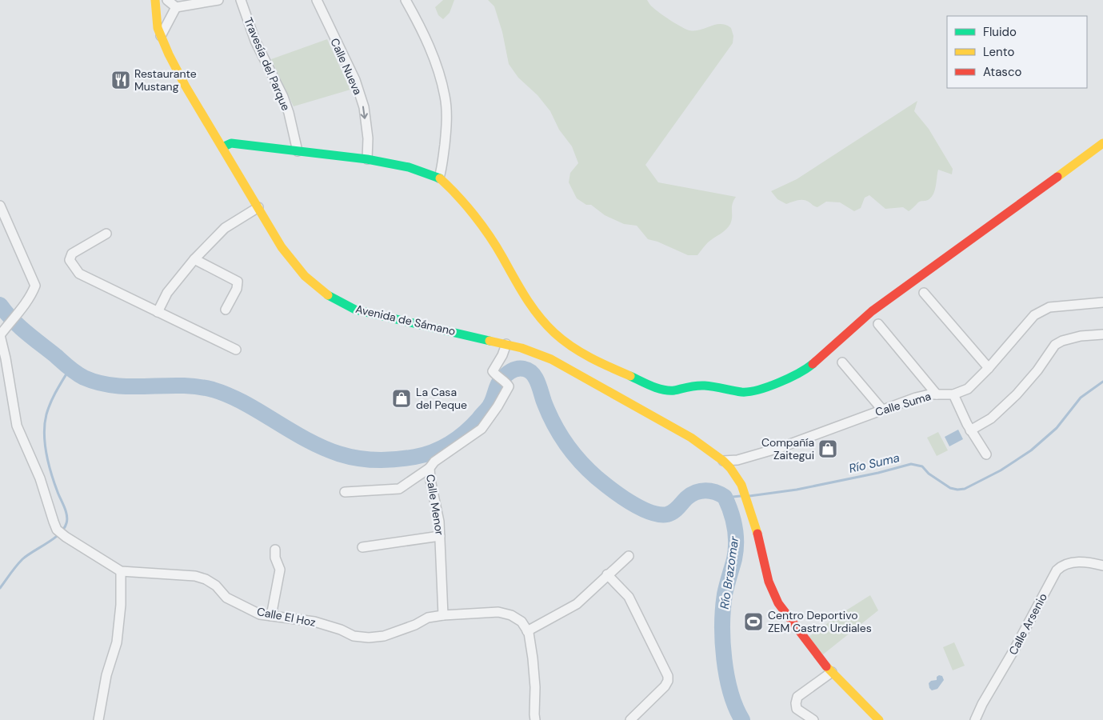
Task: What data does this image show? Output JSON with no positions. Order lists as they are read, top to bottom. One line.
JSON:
{"streets":{"street":["Travesía del Parque","Calle Nueva","Avenida de Sámano","Calle Suma","Calle Menor","Calle El Hoz","Calle Arsenio"]},"crossings":[["Avenida de Sámano","Calle Suma"],["Avenida de Sámano","Calle Menor"],["Calle Menor","Calle El Hoz"]],"water":["Río Suma","Río Brazomar"],"places":{"restaurant":["Restaurante Mustang"],"shop":["La Casa del Peque","Compañía Zaitegui"],"sports":["Centro Deportivo ZEM Castro Urdiales"]},"legend":["Fluido","Lento","Atasco"]}
